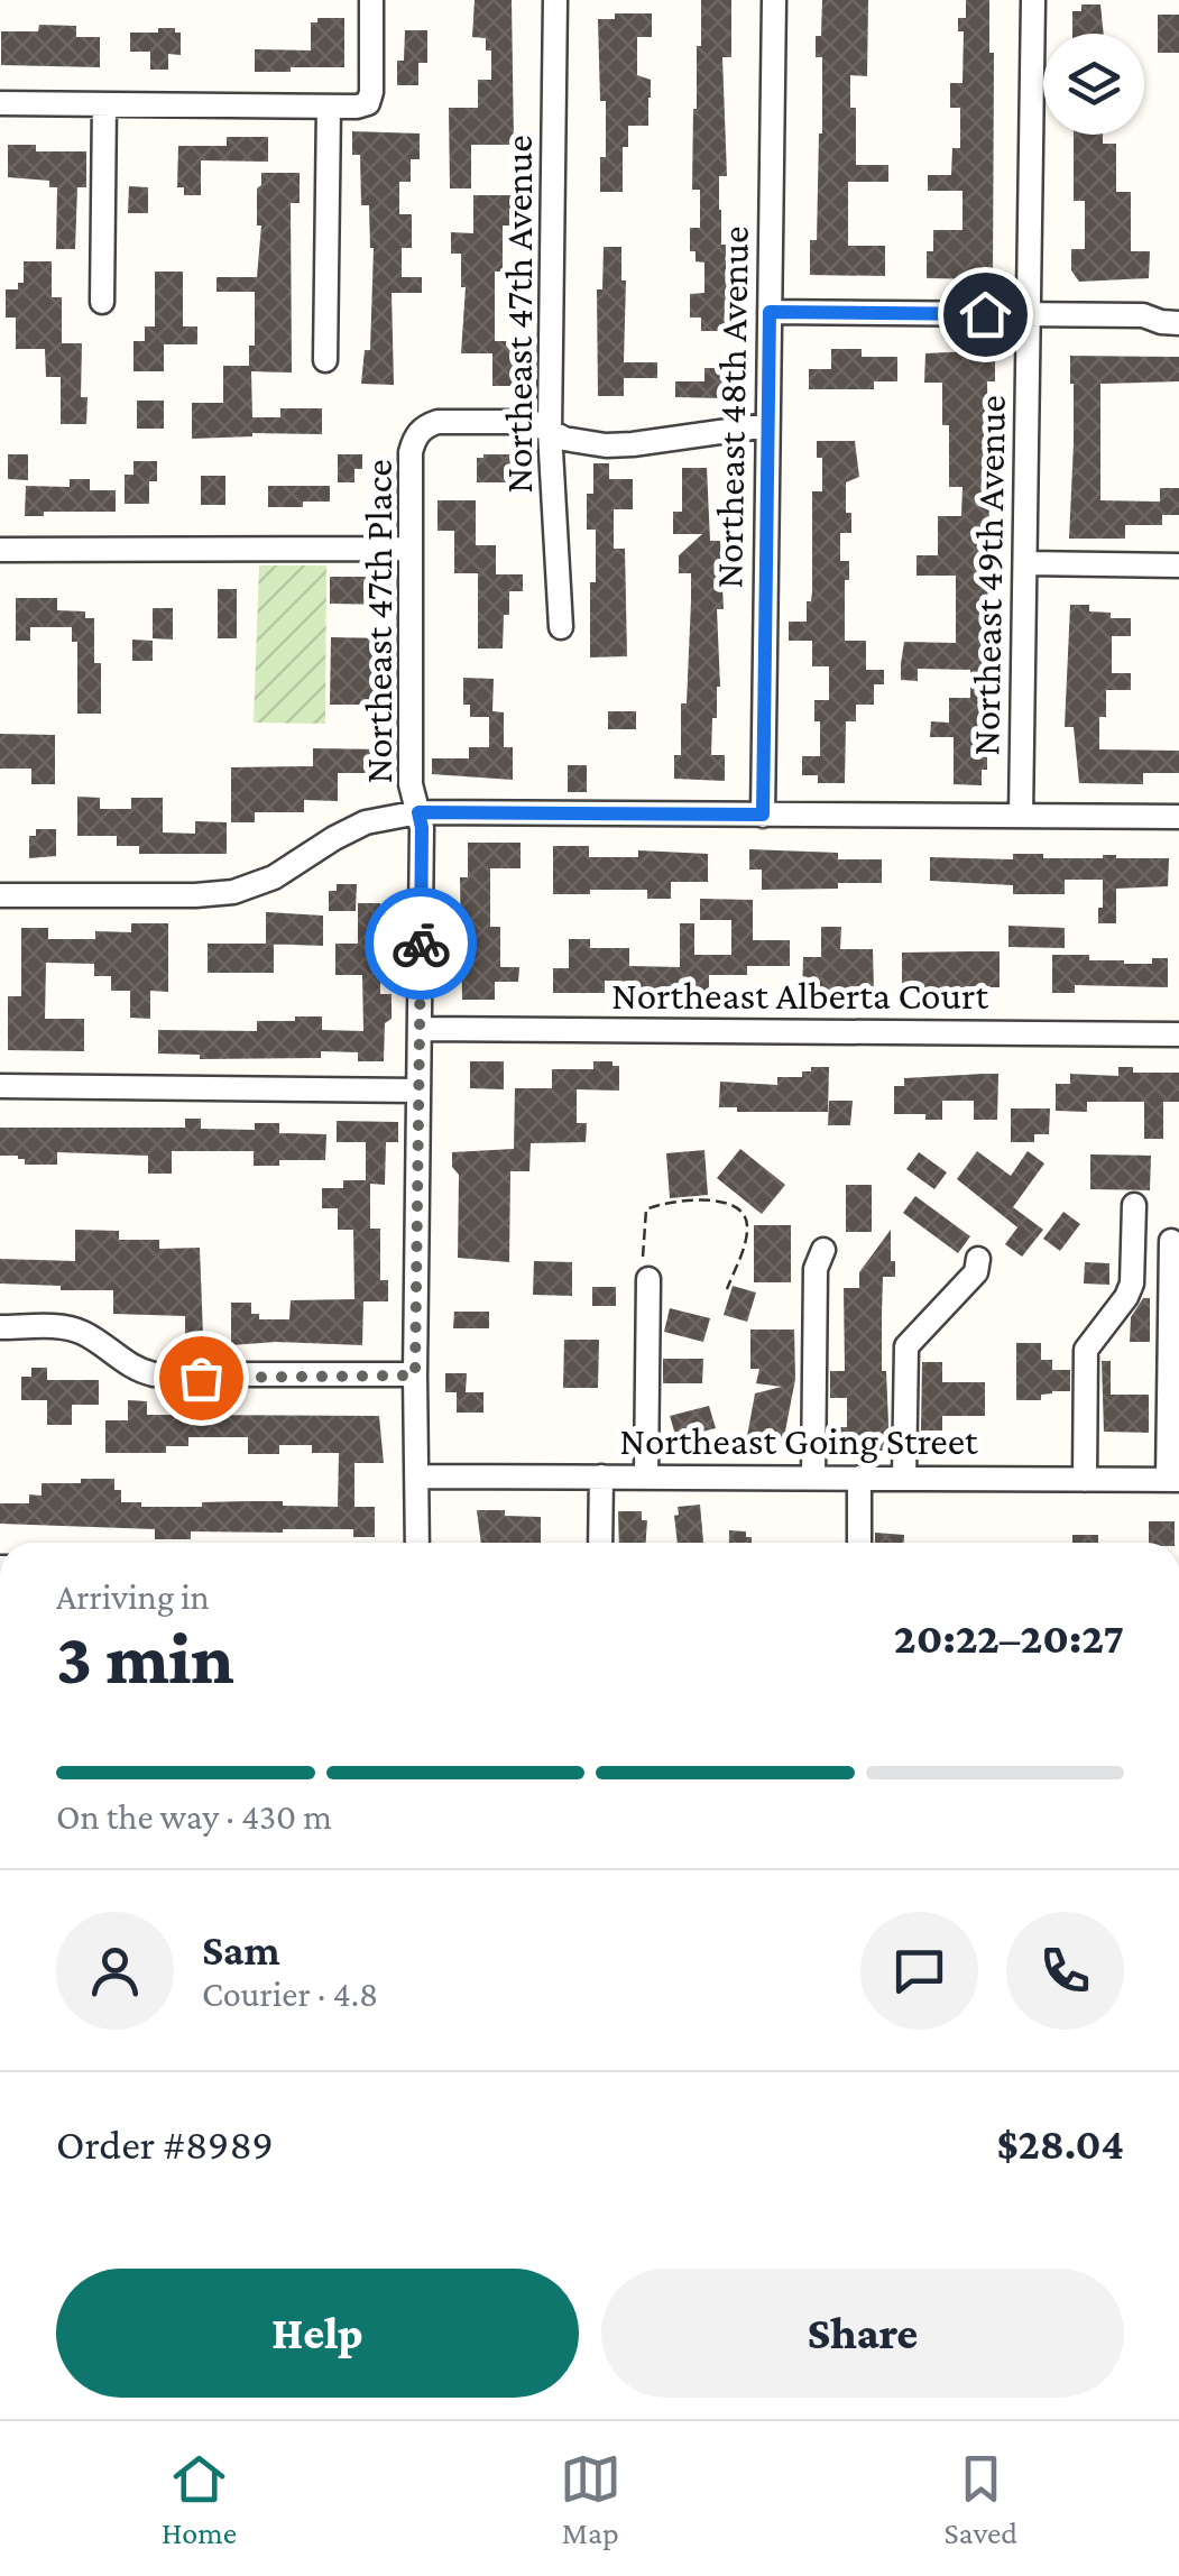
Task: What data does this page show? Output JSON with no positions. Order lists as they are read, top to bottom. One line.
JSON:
{"streets":{"street":["Northeast 47th Avenue","Northeast 48th Avenue","Northeast 49th Avenue","Northeast 47th Place","Northeast Alberta Court","Northeast Going Street"]},"crossings":[["Northeast 47th Avenue","Northeast 47th Place"]],"page":{"heading":["3 min","Arriving in","20:22–20:27"],"panel":["Sam","Courier · 4.8","Order #8989","$28.04"],"bar":"On the way · 430 m","buttons":["Help","Share"],"tabs":["Home","Map","Saved"]}}
